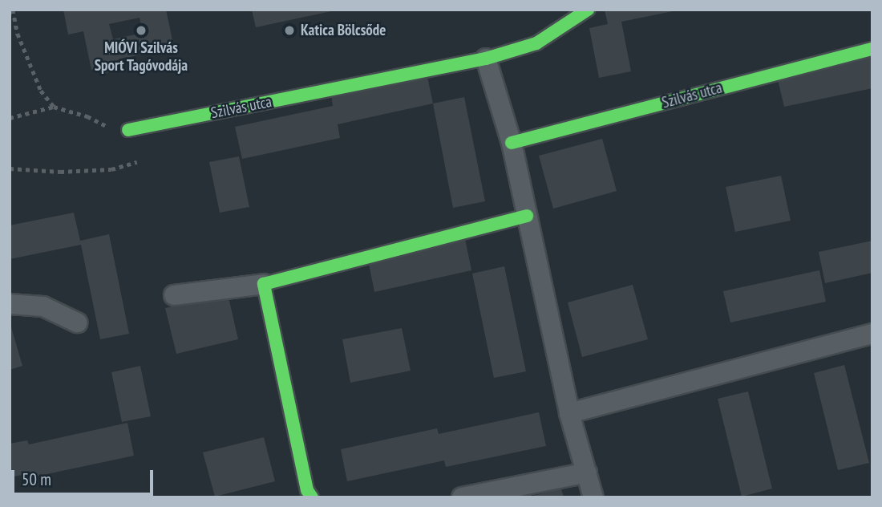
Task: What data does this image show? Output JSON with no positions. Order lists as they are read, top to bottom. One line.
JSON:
{"streets":{"street":["Szilvás utca"]},"places":["MIÓVI Szilvás Sport Tagóvodája","Katica Bölcsőde"],"scale_bar":"50 m"}
